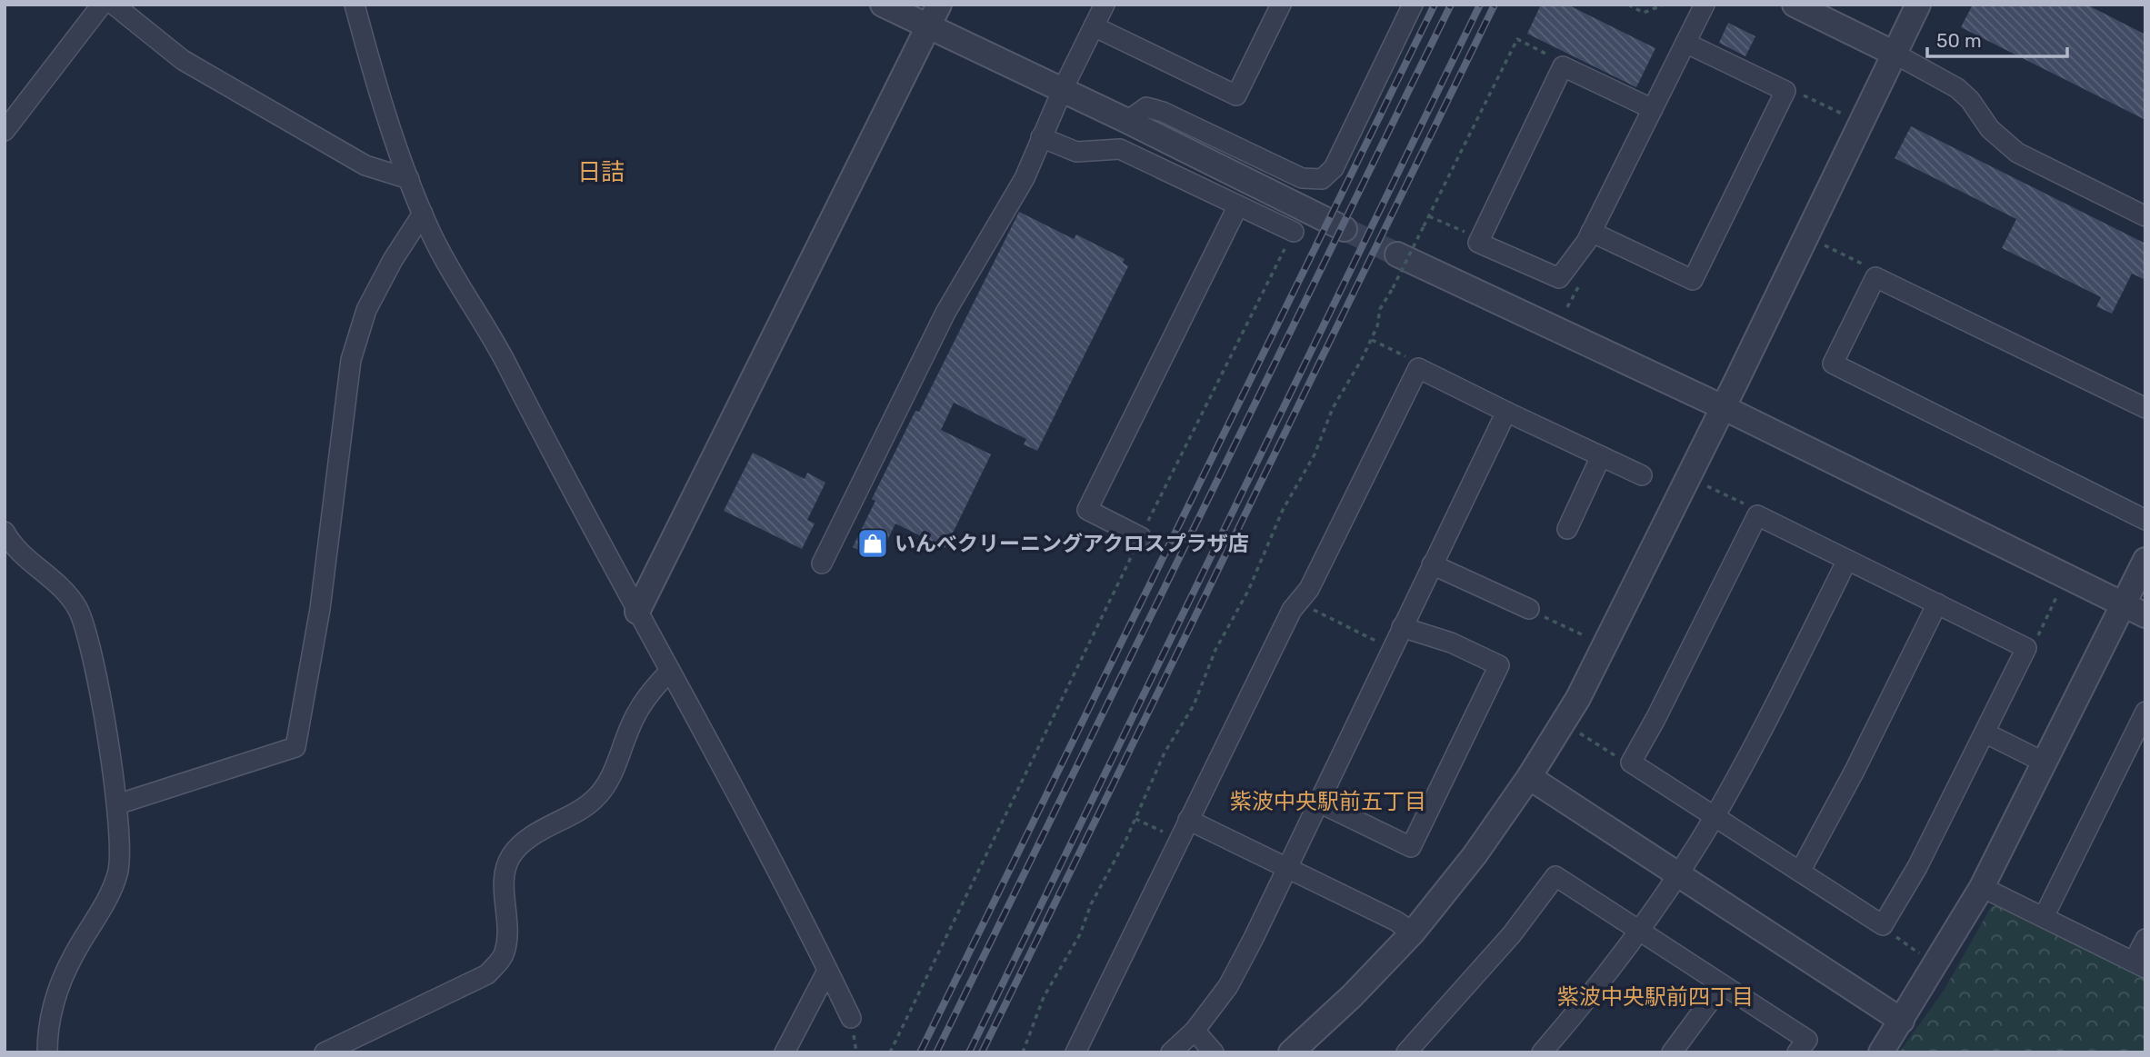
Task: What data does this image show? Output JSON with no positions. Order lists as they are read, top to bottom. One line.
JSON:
{"districts":["日詰","紫波中央駅前五丁目","紫波中央駅前四丁目"],"places":{"shop":["いんべクリーニングアクロスプラザ店"]},"scale_bar":"50 m"}
